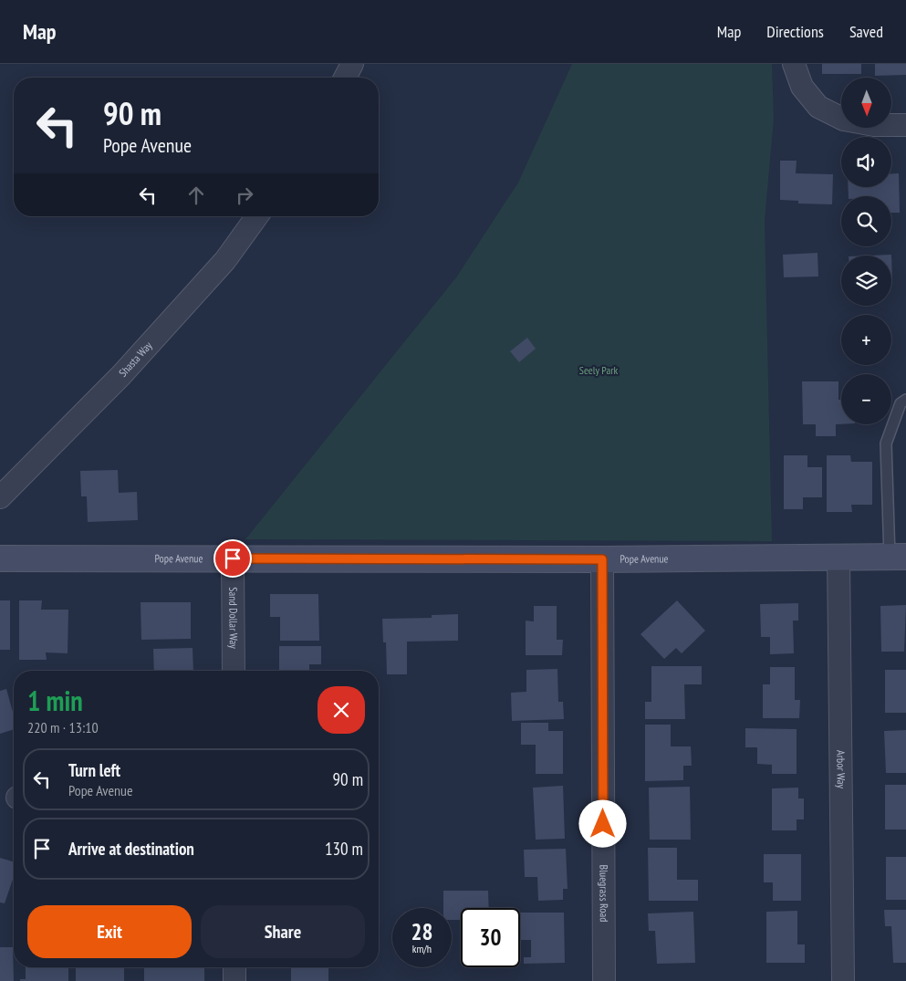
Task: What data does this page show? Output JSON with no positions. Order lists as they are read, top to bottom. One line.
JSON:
{"streets":{"street":["Shasta Way","Pope Avenue","Sand Dollar Way","Arbor Way","Bluegrass Road"]},"crossings":[["Pope Avenue","Sand Dollar Way"],["Pope Avenue","Arbor Way"],["Pope Avenue","Bluegrass Road"]],"parks":["Seely Park"],"north":"bottom","page":{"header":"Map","nav":["Map","Directions","Saved"],"map_buttons":["+","−"],"turn":["90 m","Pope Avenue"],"heading":["1 min","220 m · 13:10"],"list":[{"name":"Turn left","note":"Pope Avenue","value":"90 m"},{"name":"Arrive at destination","value":"130 m"}],"buttons":["Exit","Share"],"speed":"28 km/h","limit":"30"}}
